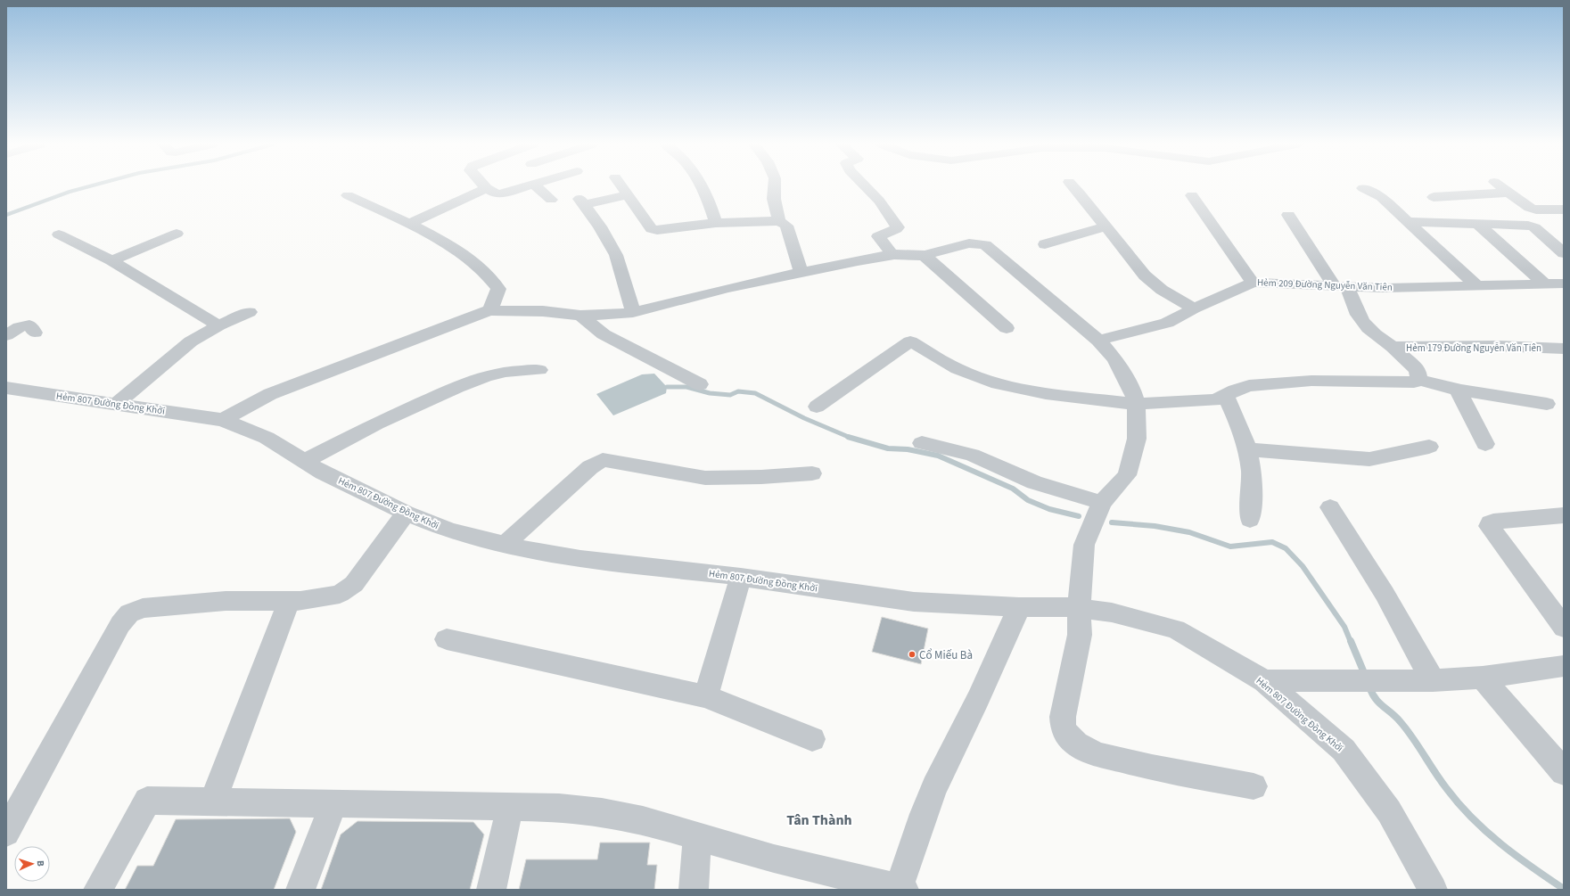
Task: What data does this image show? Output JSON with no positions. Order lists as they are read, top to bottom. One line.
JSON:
{"streets":{"street":["Hẻm 209 Đường Nguyễn Văn Tiên","Hẻm 179 Đường Nguyễn Văn Tiên","Hẻm 807 Đường Đồng Khởi"]},"districts":["Tân Thành"],"places":["Cổ Miếu Bà"],"north":"right"}
